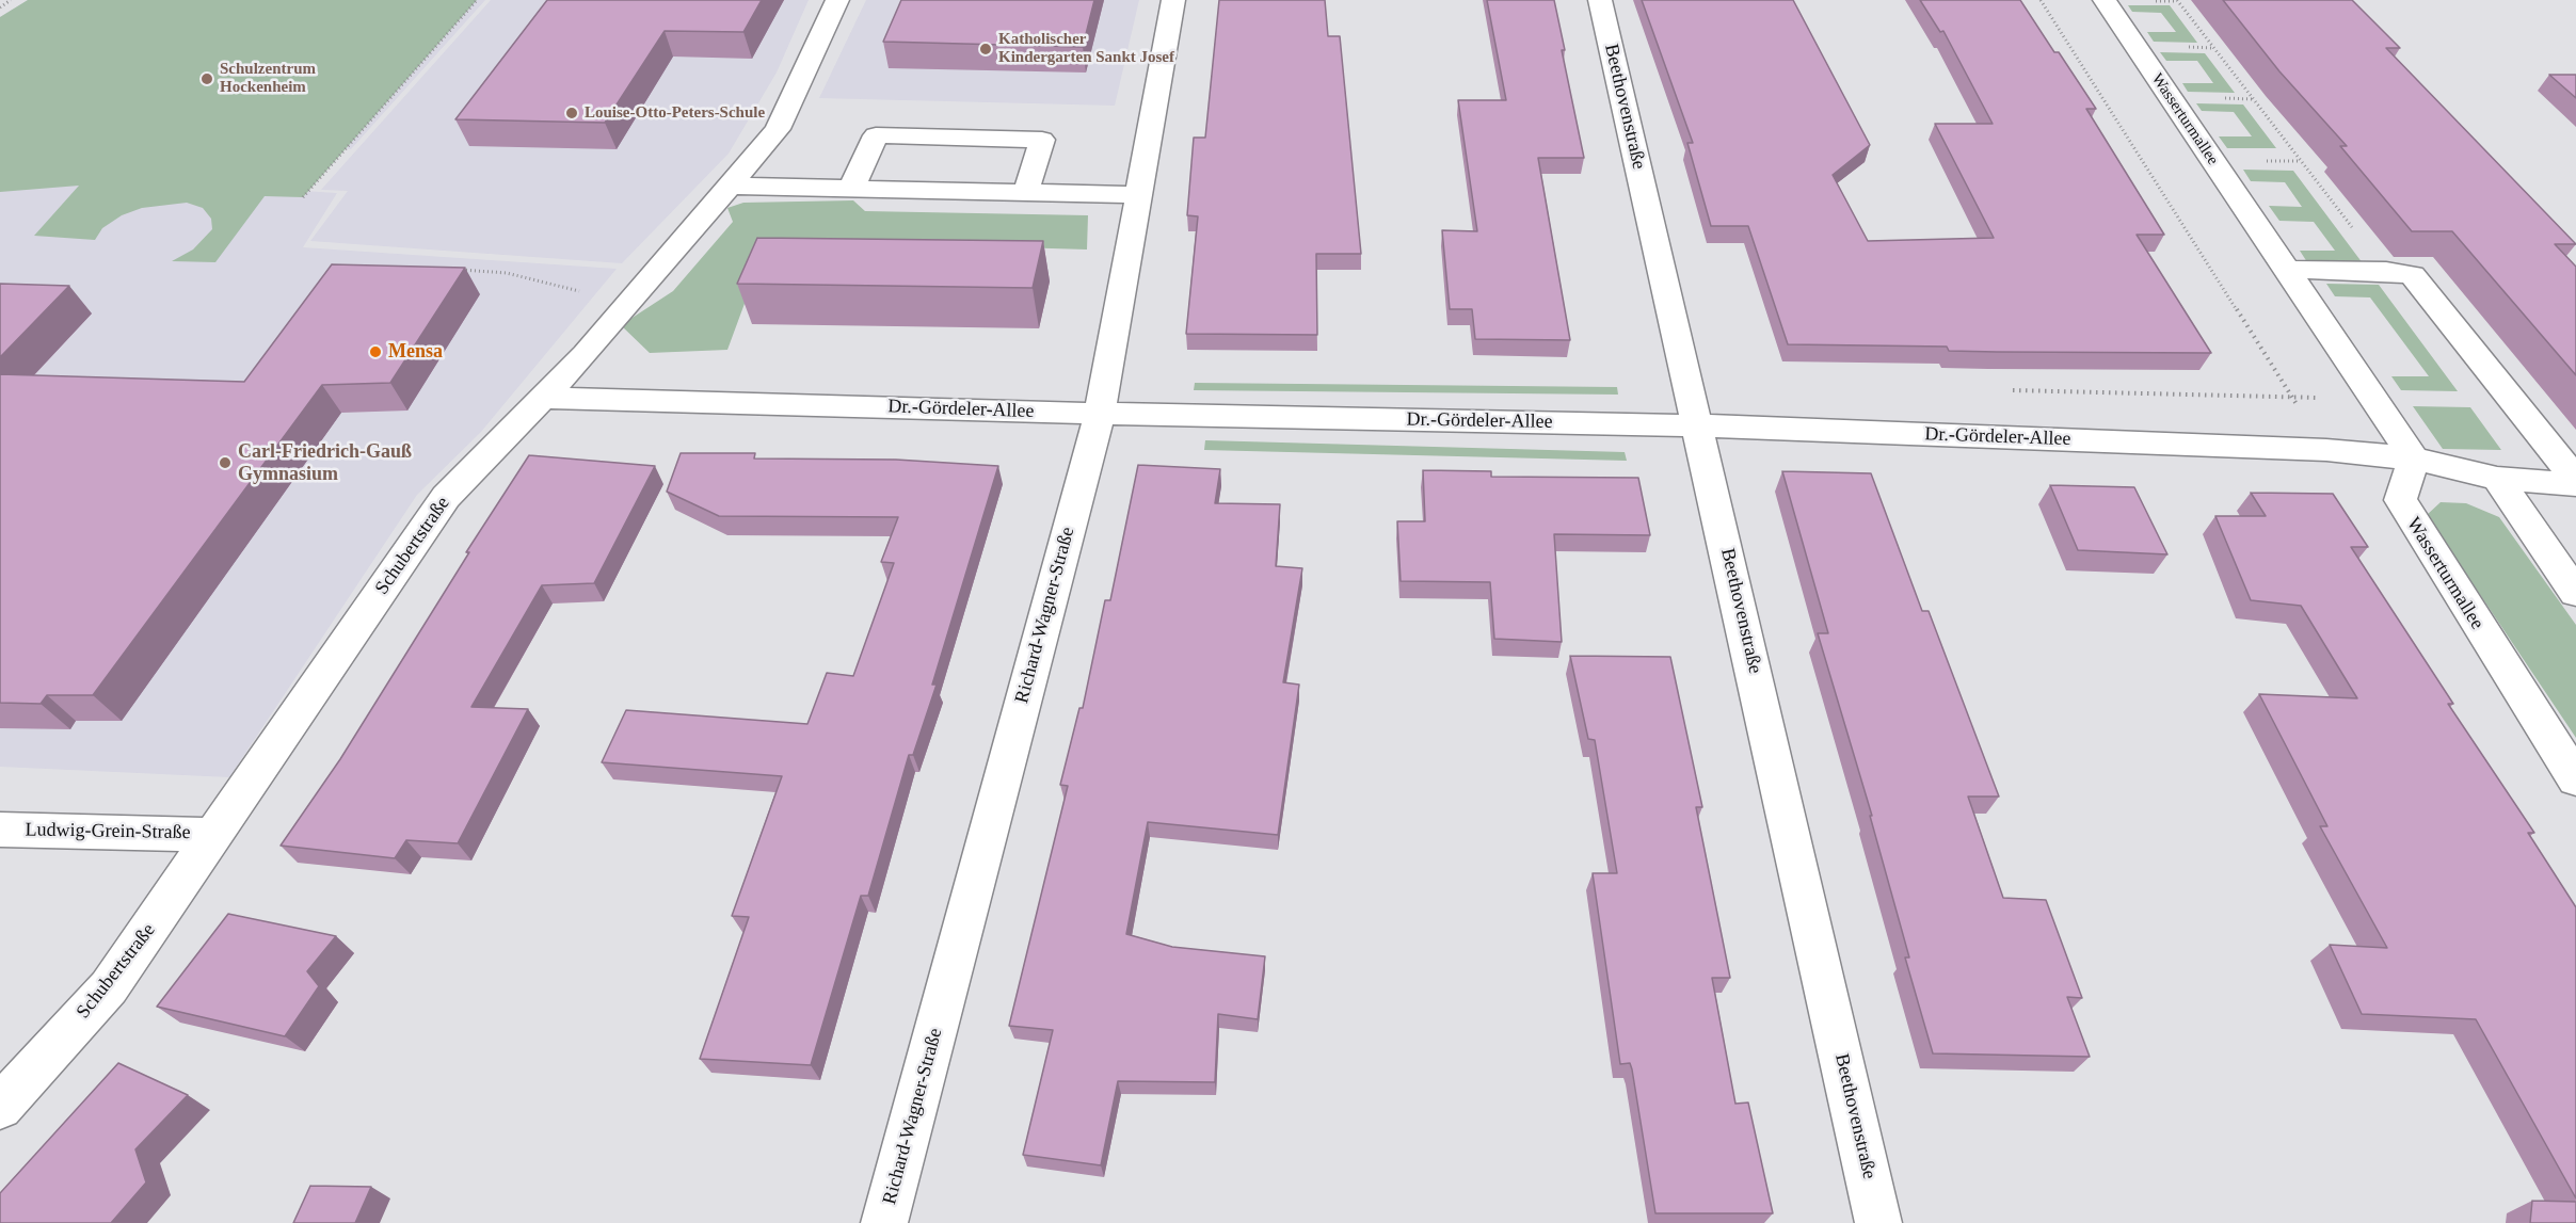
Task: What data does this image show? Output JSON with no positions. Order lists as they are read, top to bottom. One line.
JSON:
{"streets":{"street":["Beethovenstraße","Wasserturmallee","Dr.-Gördeler-Allee","Schubertstraße","Richard-Wagner-Straße","Ludwig-Grein-Straße"]},"crossings":[["Beethovenstraße","Dr.-Gördeler-Allee"],["Wasserturmallee","Dr.-Gördeler-Allee"],["Dr.-Gördeler-Allee","Schubertstraße"],["Dr.-Gördeler-Allee","Richard-Wagner-Straße"],["Schubertstraße","Ludwig-Grein-Straße"]],"places":["Katholischer Kindergarten Sankt Josef","Schulzentrum Hockenheim","Louise-Otto-Peters-Schule","Mensa","Carl-Friedrich-Gauß Gymnasium"]}
